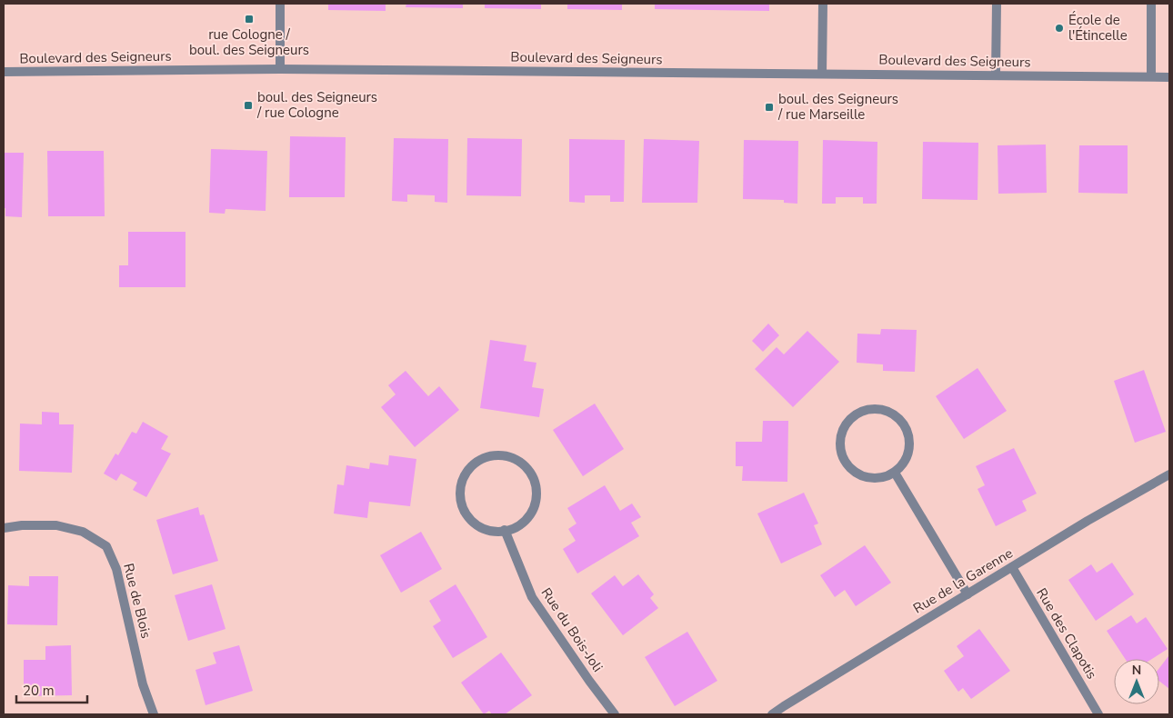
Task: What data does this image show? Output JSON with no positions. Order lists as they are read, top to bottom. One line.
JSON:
{"streets":{"street":["Boulevard des Seigneurs","Rue de la Garenne","Rue de Blois","Rue du Bois-Joli","Rue des Clapotis"]},"crossings":[["Rue de la Garenne","Rue des Clapotis"]],"places":{"transit":["rue Cologne / boul. des Seigneurs","boul. des Seigneurs / rue Cologne","boul. des Seigneurs / rue Marseille"],"other":["École de l'Étincelle"]},"scale_bar":"20 m","north":"top"}
